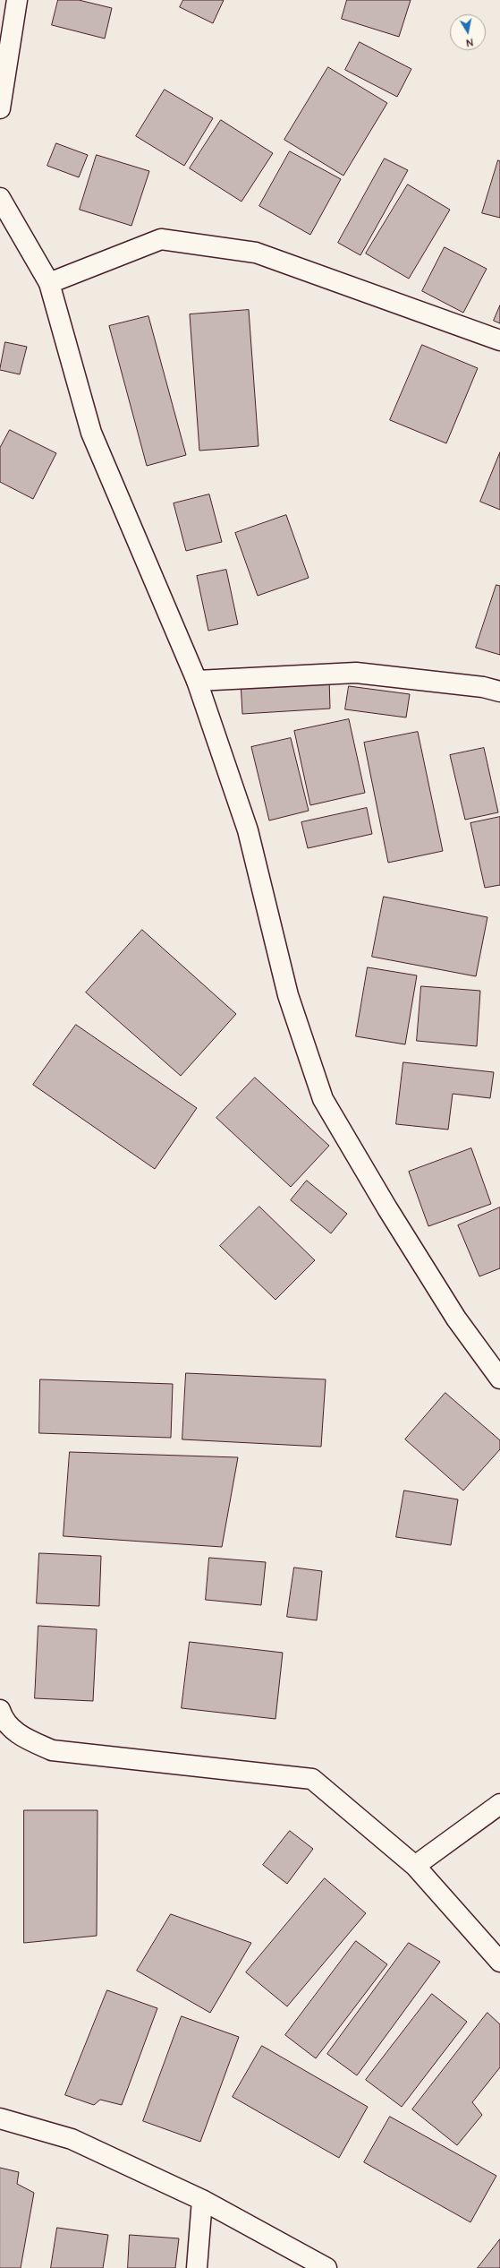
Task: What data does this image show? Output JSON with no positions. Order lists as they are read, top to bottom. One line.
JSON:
{"north":"bottom"}
